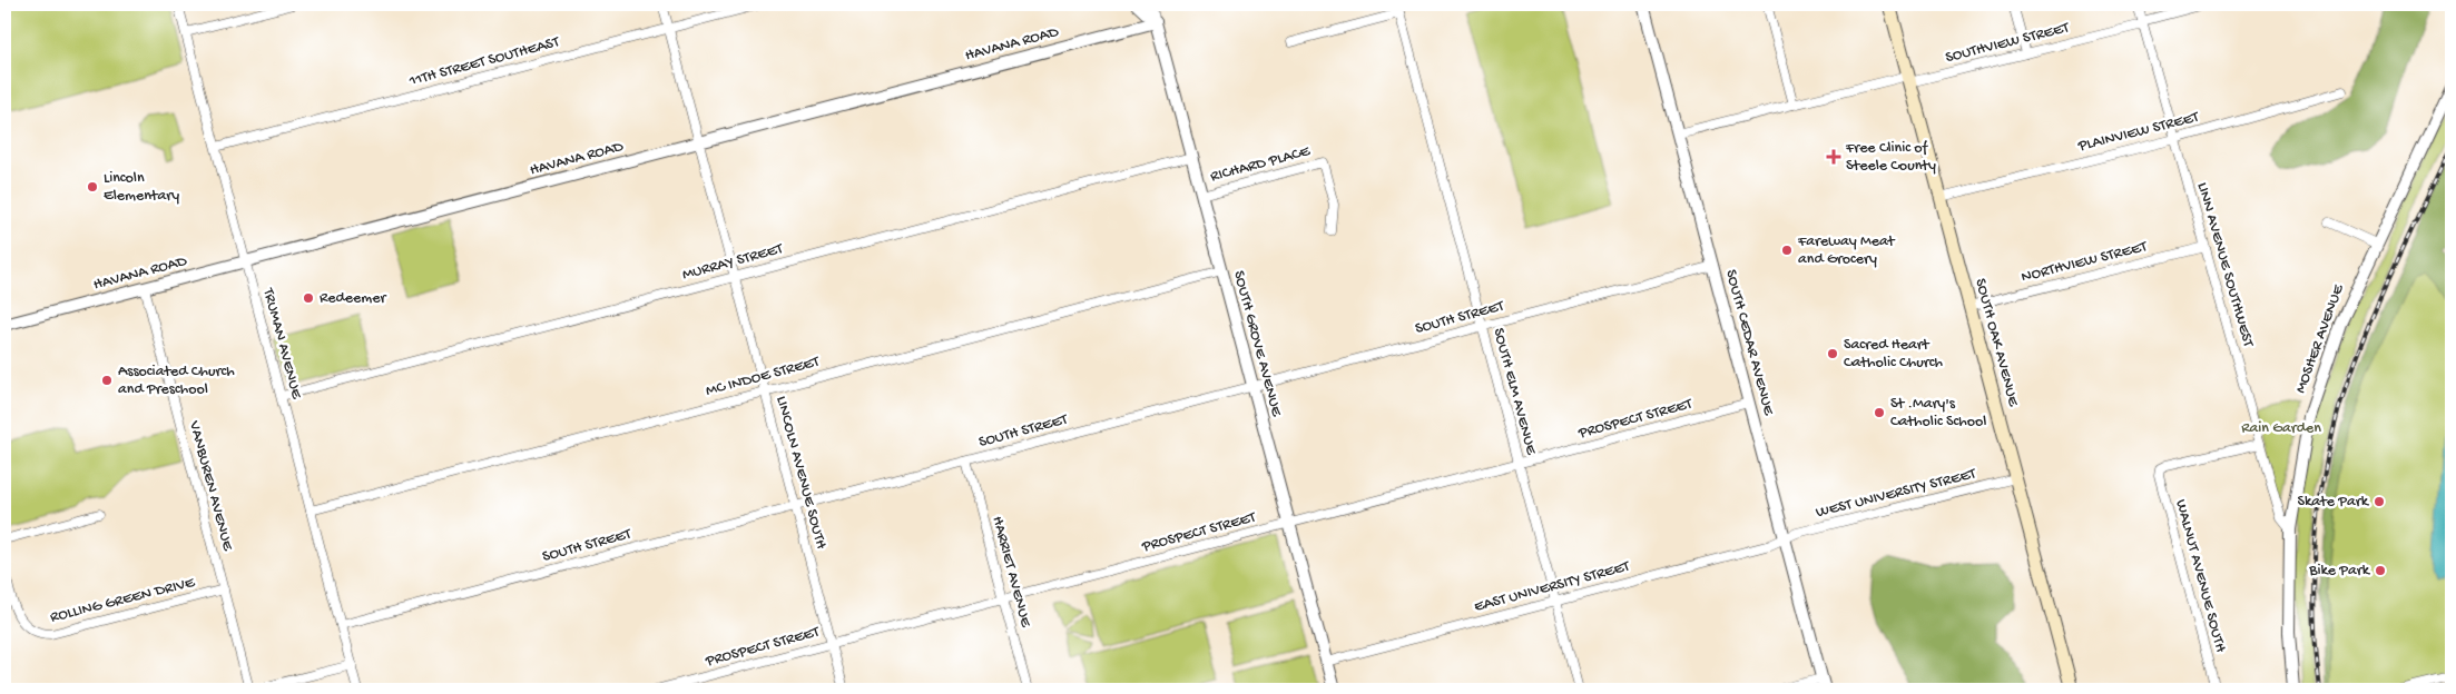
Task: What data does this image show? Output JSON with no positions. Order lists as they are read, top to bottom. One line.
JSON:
{"streets":{"main road":["SOUTH OAK AVENUE"],"street":["SOUTHVIEW STREET","HAVANA ROAD","11TH STREET SOUTHEAST","PLAINVIEW STREET","RICHARD PLACE","MURRAY STREET","NORTHVIEW STREET","LINN AVENUE SOUTHWEST","SOUTH STREET","MOSHER AVENUE","SOUTH CEDAR AVENUE","TRUMAN AVENUE","SOUTH GROVE AVENUE","MC INDOE STREET","SOUTH ELM AVENUE","PROSPECT STREET","LINCOLN AVENUE SOUTH","VANBUREN AVENUE","WEST UNIVERSITY STREET","HARRIET AVENUE","WALNUT AVENUE SOUTH","EAST UNIVERSITY STREET","ROLLING GREEN DRIVE"]},"crossings":[["SOUTHVIEW STREET","LINN AVENUE SOUTHWEST"],["SOUTHVIEW STREET","SOUTH CEDAR AVENUE"],["SOUTHVIEW STREET","SOUTH OAK AVENUE"],["HAVANA ROAD","TRUMAN AVENUE"],["HAVANA ROAD","SOUTH GROVE AVENUE"],["HAVANA ROAD","LINCOLN AVENUE SOUTH"],["HAVANA ROAD","VANBUREN AVENUE"],["11TH STREET SOUTHEAST","TRUMAN AVENUE"],["11TH STREET SOUTHEAST","LINCOLN AVENUE SOUTH"],["PLAINVIEW STREET","LINN AVENUE SOUTHWEST"],["PLAINVIEW STREET","SOUTH OAK AVENUE"],["RICHARD PLACE","SOUTH GROVE AVENUE"],["MURRAY STREET","TRUMAN AVENUE"],["MURRAY STREET","SOUTH GROVE AVENUE"],["MURRAY STREET","LINCOLN AVENUE SOUTH"],["NORTHVIEW STREET","LINN AVENUE SOUTHWEST"],["NORTHVIEW STREET","SOUTH OAK AVENUE"],["LINN AVENUE SOUTHWEST","MOSHER AVENUE"],["LINN AVENUE SOUTHWEST","WALNUT AVENUE SOUTH"],["SOUTH STREET","SOUTH CEDAR AVENUE"],["SOUTH STREET","TRUMAN AVENUE"],["SOUTH STREET","SOUTH GROVE AVENUE"],["SOUTH STREET","SOUTH ELM AVENUE"],["SOUTH STREET","LINCOLN AVENUE SOUTH"],["SOUTH STREET","HARRIET AVENUE"],["SOUTH CEDAR AVENUE","PROSPECT STREET"],["SOUTH CEDAR AVENUE","WEST UNIVERSITY STREET"],["SOUTH CEDAR AVENUE","EAST UNIVERSITY STREET"],["SOUTH OAK AVENUE","WEST UNIVERSITY STREET"],["TRUMAN AVENUE","MC INDOE STREET"],["SOUTH GROVE AVENUE","MC INDOE STREET"],["SOUTH GROVE AVENUE","PROSPECT STREET"],["SOUTH GROVE AVENUE","EAST UNIVERSITY STREET"],["MC INDOE STREET","LINCOLN AVENUE SOUTH"],["SOUTH ELM AVENUE","PROSPECT STREET"],["SOUTH ELM AVENUE","EAST UNIVERSITY STREET"],["PROSPECT STREET","LINCOLN AVENUE SOUTH"],["PROSPECT STREET","HARRIET AVENUE"],["VANBUREN AVENUE","ROLLING GREEN DRIVE"],["WEST UNIVERSITY STREET","EAST UNIVERSITY STREET"]],"parks":["Rain Garden"],"places":{"health":["Free Clinic of Steele County"],"other":["Lincoln Elementary","Fareway Meat and Grocery","Redeemer","Sacred Heart Catholic Church","Associated Church and Preschool","St .Mary's Catholic School","Skate Park","Bike Park"]}}
